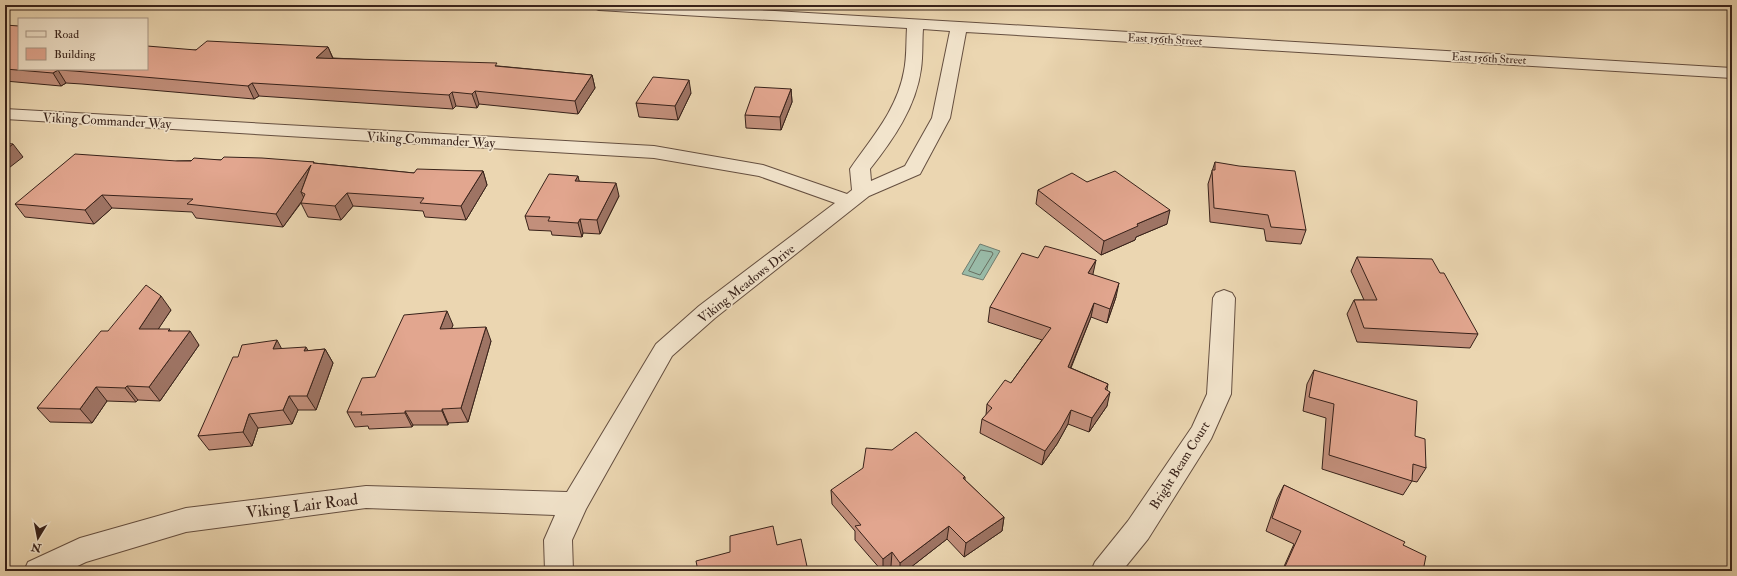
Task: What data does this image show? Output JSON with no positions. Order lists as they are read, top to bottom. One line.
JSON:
{"streets":{"street":["East 156th Street","Viking Commander Way","Viking Meadows Drive","Bright Beam Court","Viking Lair Road"]},"crossings":[["East 156th Street","Viking Meadows Drive"],["Viking Commander Way","Viking Meadows Drive"],["Viking Meadows Drive","Viking Lair Road"]],"legend":["Road","Building"],"north":"bottom"}
